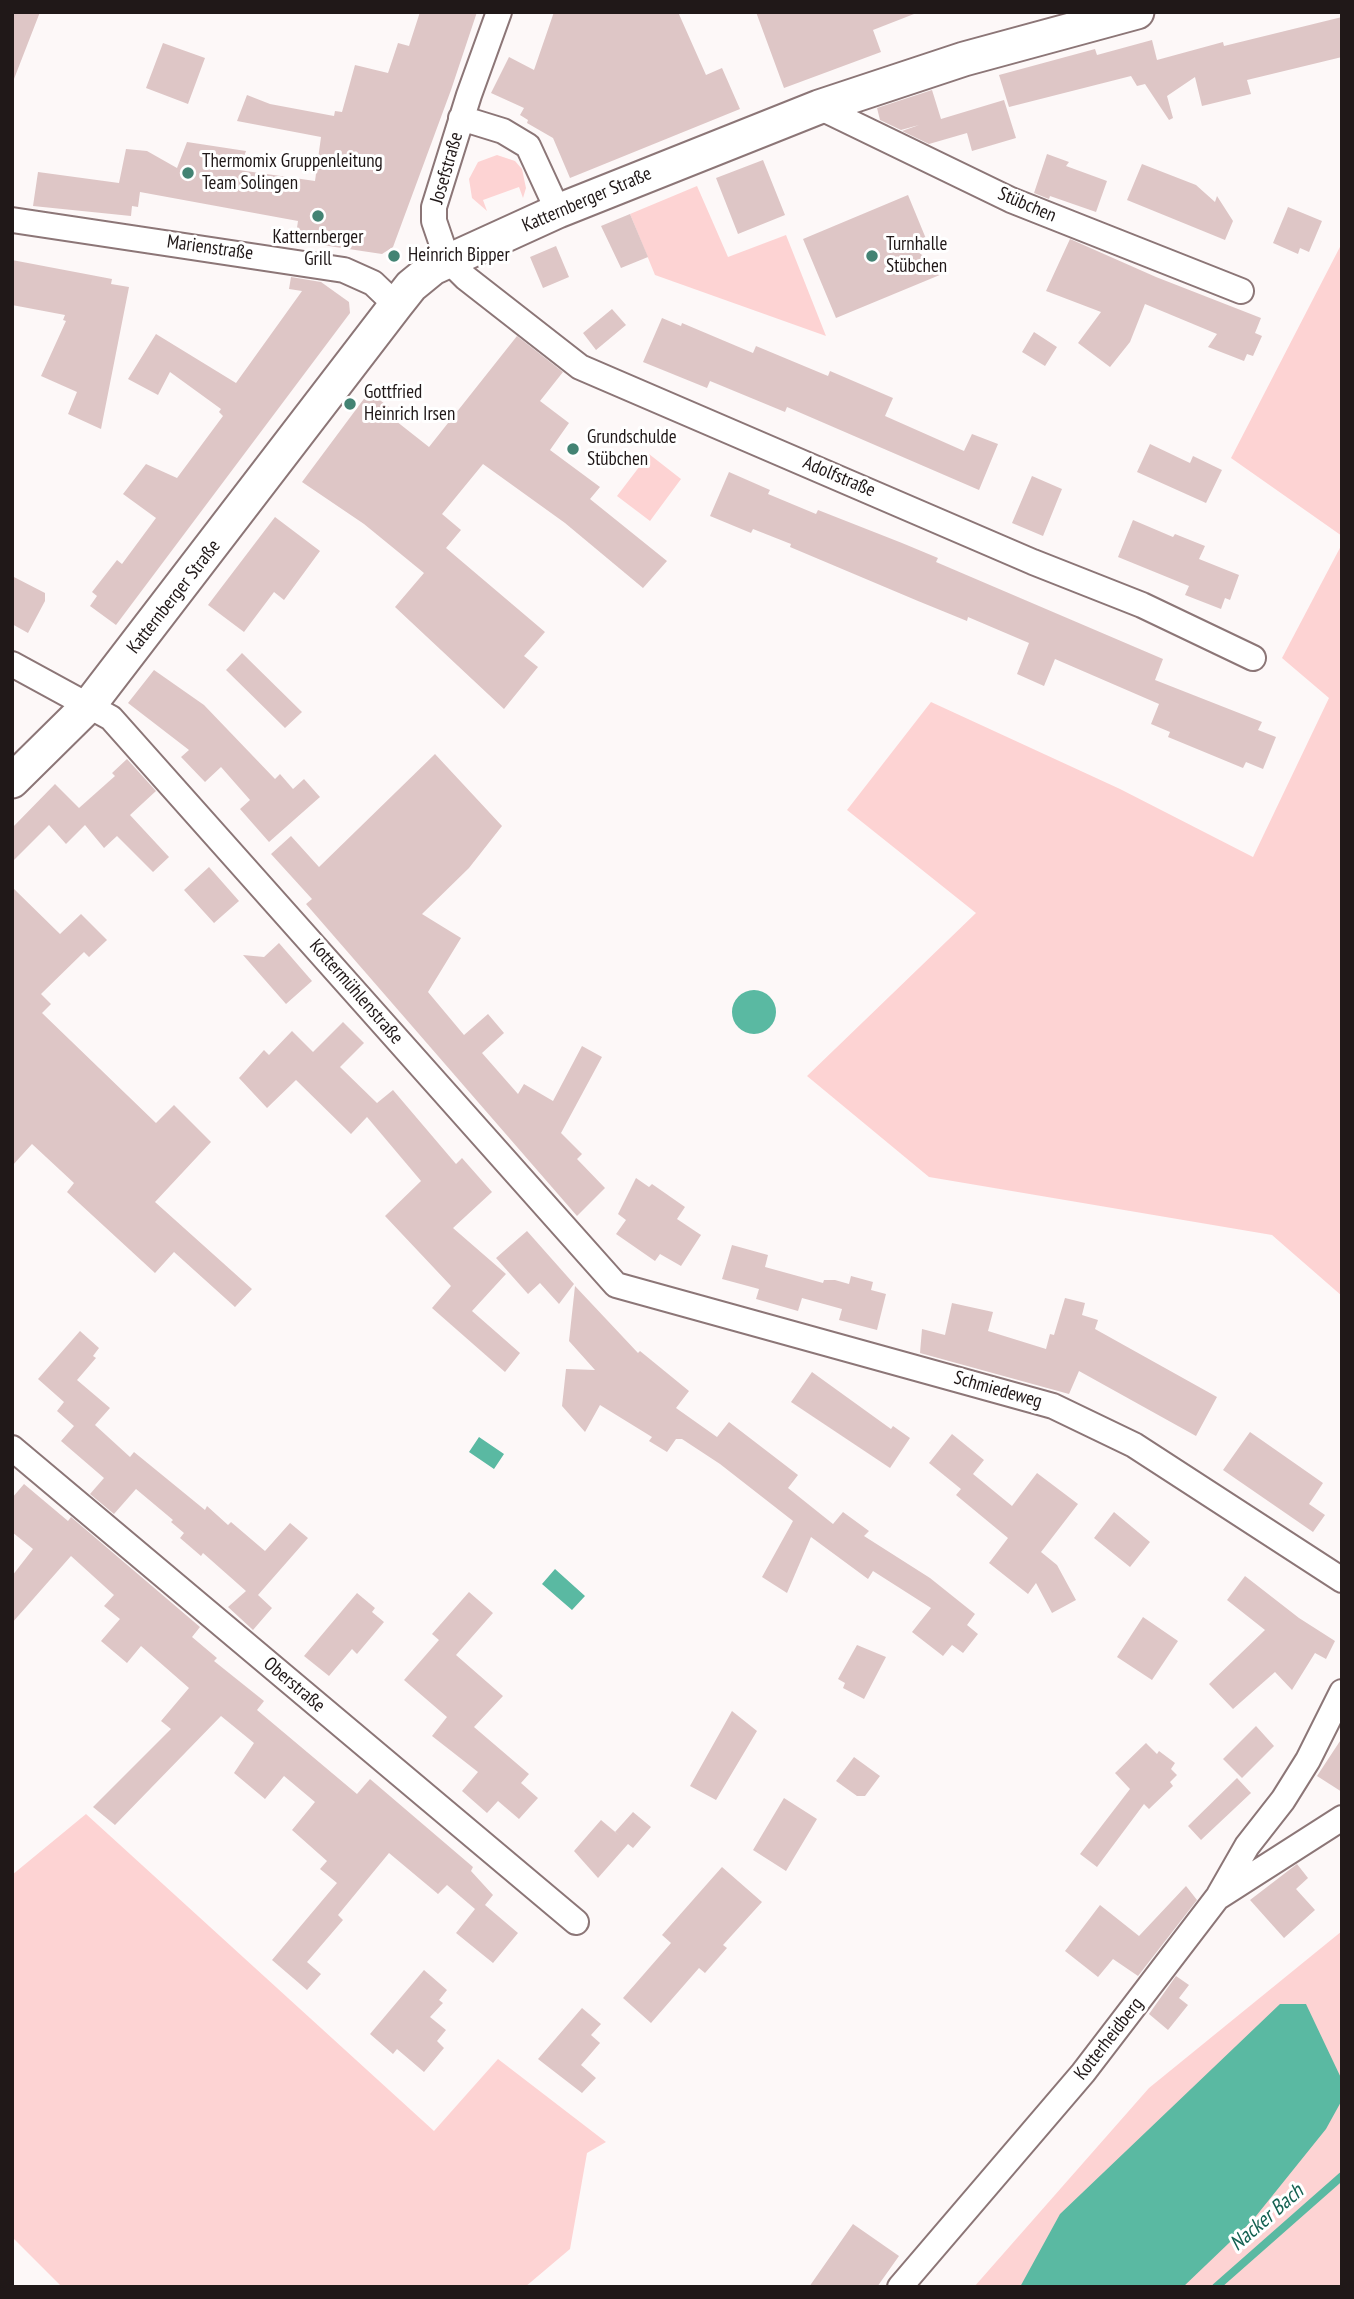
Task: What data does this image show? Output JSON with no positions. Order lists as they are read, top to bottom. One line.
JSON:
{"streets":{"street":["Josefstraße","Katternberger Straße","Stübchen","Marienstraße","Adolfstraße","Kottermühlenstraße","Schmiedeweg","Oberstraße","Kotterheidberg"]},"crossings":[["Josefstraße","Katternberger Straße"],["Josefstraße","Adolfstraße"],["Katternberger Straße","Stübchen"],["Katternberger Straße","Marienstraße"],["Katternberger Straße","Adolfstraße"],["Katternberger Straße","Kottermühlenstraße"],["Kottermühlenstraße","Schmiedeweg"]],"water":["Nacker Bach"],"places":["Thermomix Gruppenleitung Team Solingen","Katternberger Grill","Heinrich Bipper","Turnhalle Stübchen","Gottfried Heinrich Irsen","Grundschulde Stübchen"]}
